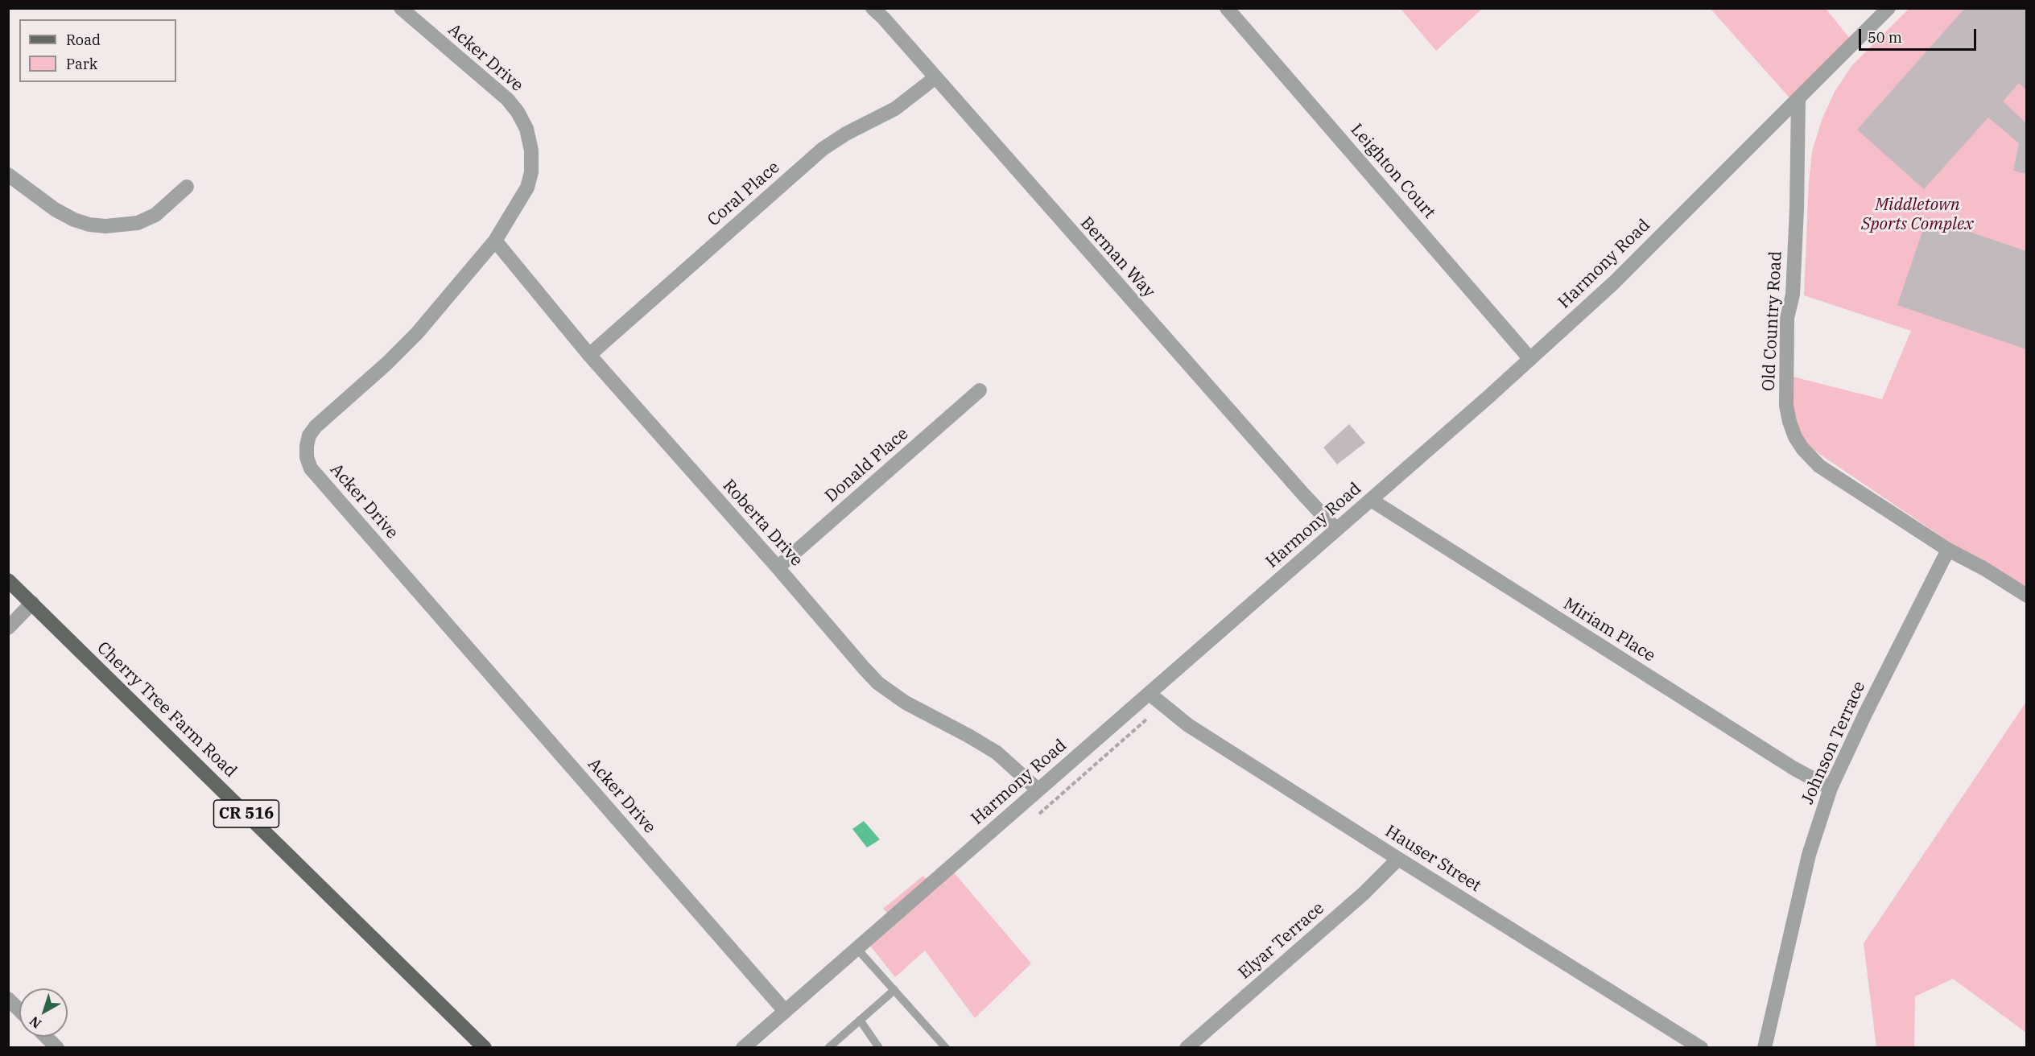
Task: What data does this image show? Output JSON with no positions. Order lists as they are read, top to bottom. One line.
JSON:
{"streets":{"main road":["Cherry Tree Farm Road","CR 516"],"street":["Acker Drive","Leighton Court","Coral Place","Berman Way","Harmony Road","Old Country Road","Donald Place","Roberta Drive","Miriam Place","Johnson Terrace","Hauser Street","Elyar Terrace"]},"crossings":[["Acker Drive","Harmony Road"],["Acker Drive","Roberta Drive"],["Leighton Court","Harmony Road"],["Coral Place","Berman Way"],["Coral Place","Roberta Drive"],["Berman Way","Harmony Road"],["Harmony Road","Old Country Road"],["Harmony Road","Roberta Drive"],["Harmony Road","Miriam Place"],["Harmony Road","Hauser Street"],["Old Country Road","Johnson Terrace"],["Donald Place","Roberta Drive"],["Miriam Place","Johnson Terrace"],["Hauser Street","Elyar Terrace"]],"parks":["Middletown Sports Complex"],"legend":["Road","Park"],"scale_bar":"50 m","north":"bottom left"}
